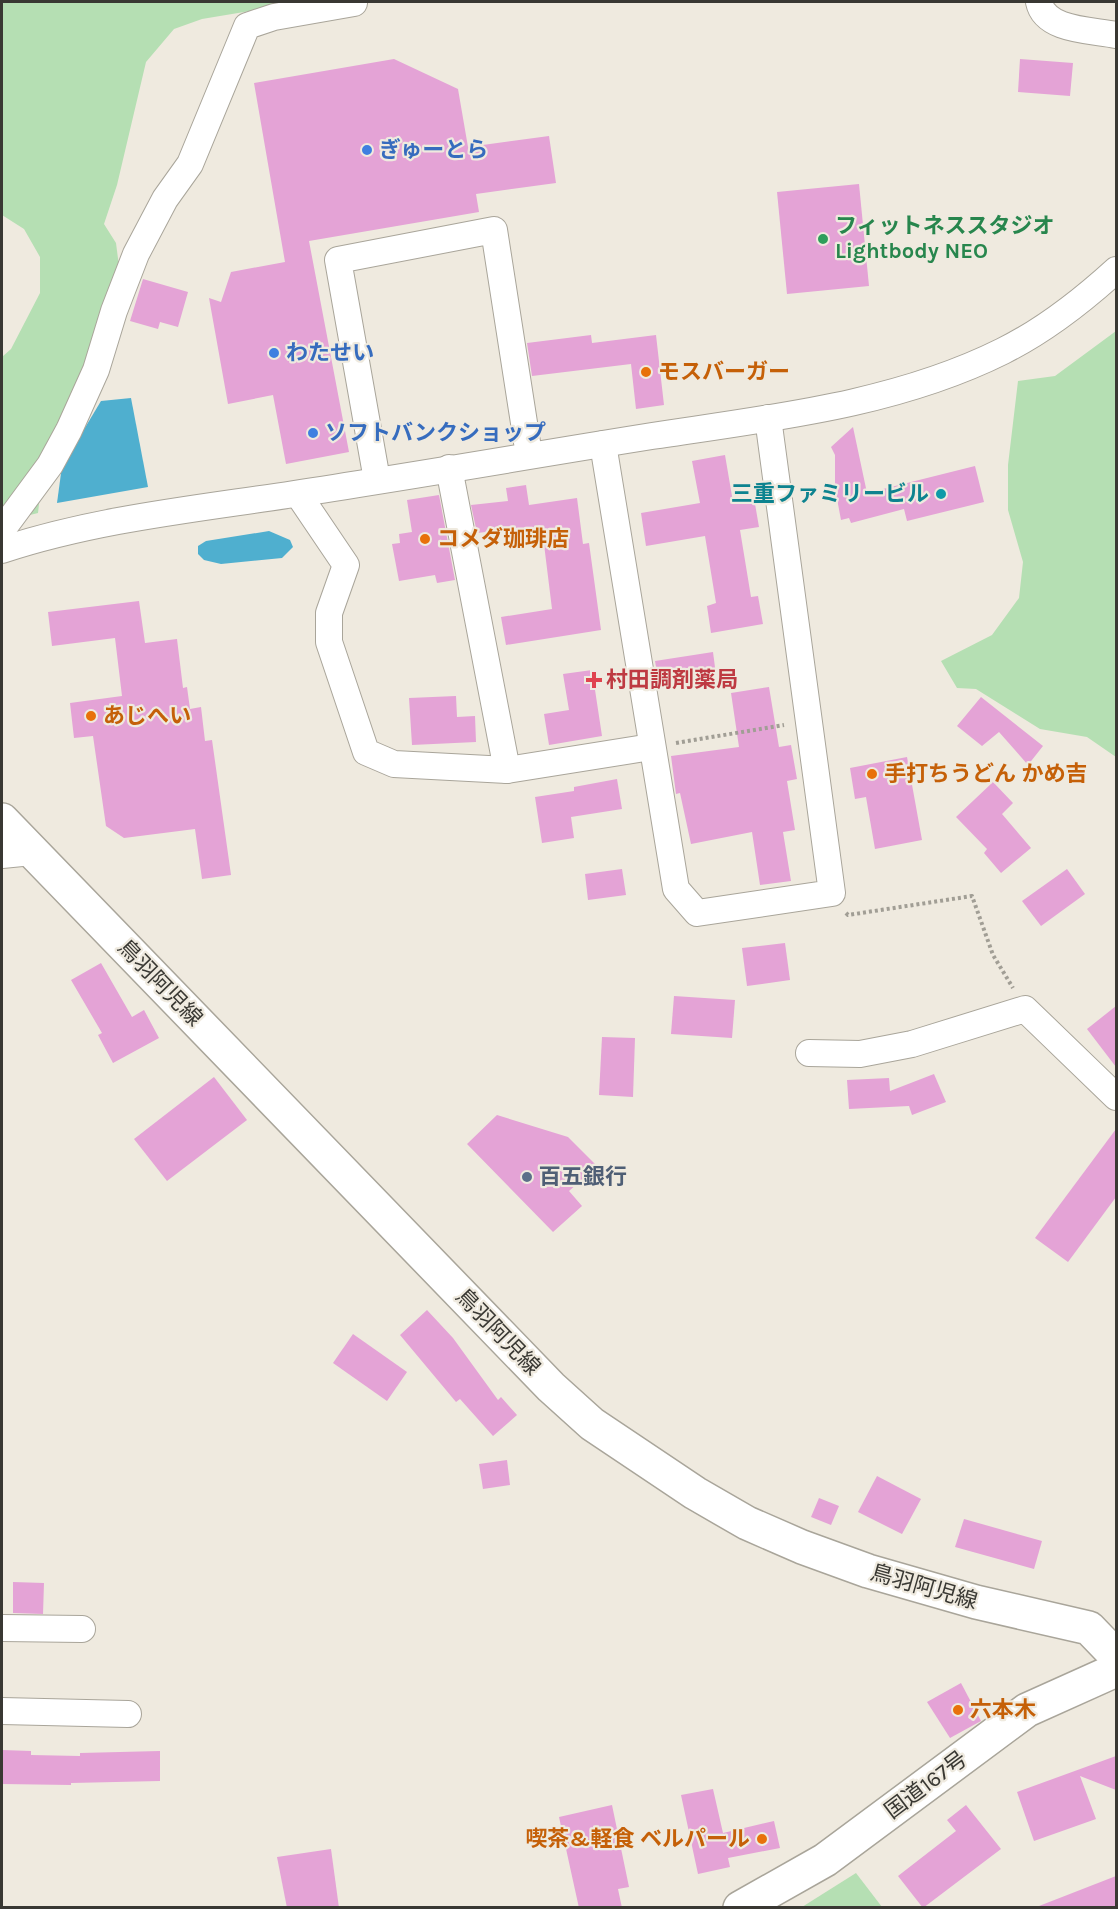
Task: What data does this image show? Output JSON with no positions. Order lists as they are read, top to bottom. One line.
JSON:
{"streets":{"main road":["鳥羽阿児線","国道167号"]},"places":{"other":["ぎゅーとら","フィットネススタジオ Lightbody NEO","わたせい","モスバーガー","ソフトバンクショップ","三重ファミリービル","コメダ珈琲店","あじへい","手打ちうどん かめ吉","百五銀行","六本木","喫茶&軽食 ベルパール"],"health":["村田調剤薬局"]}}
